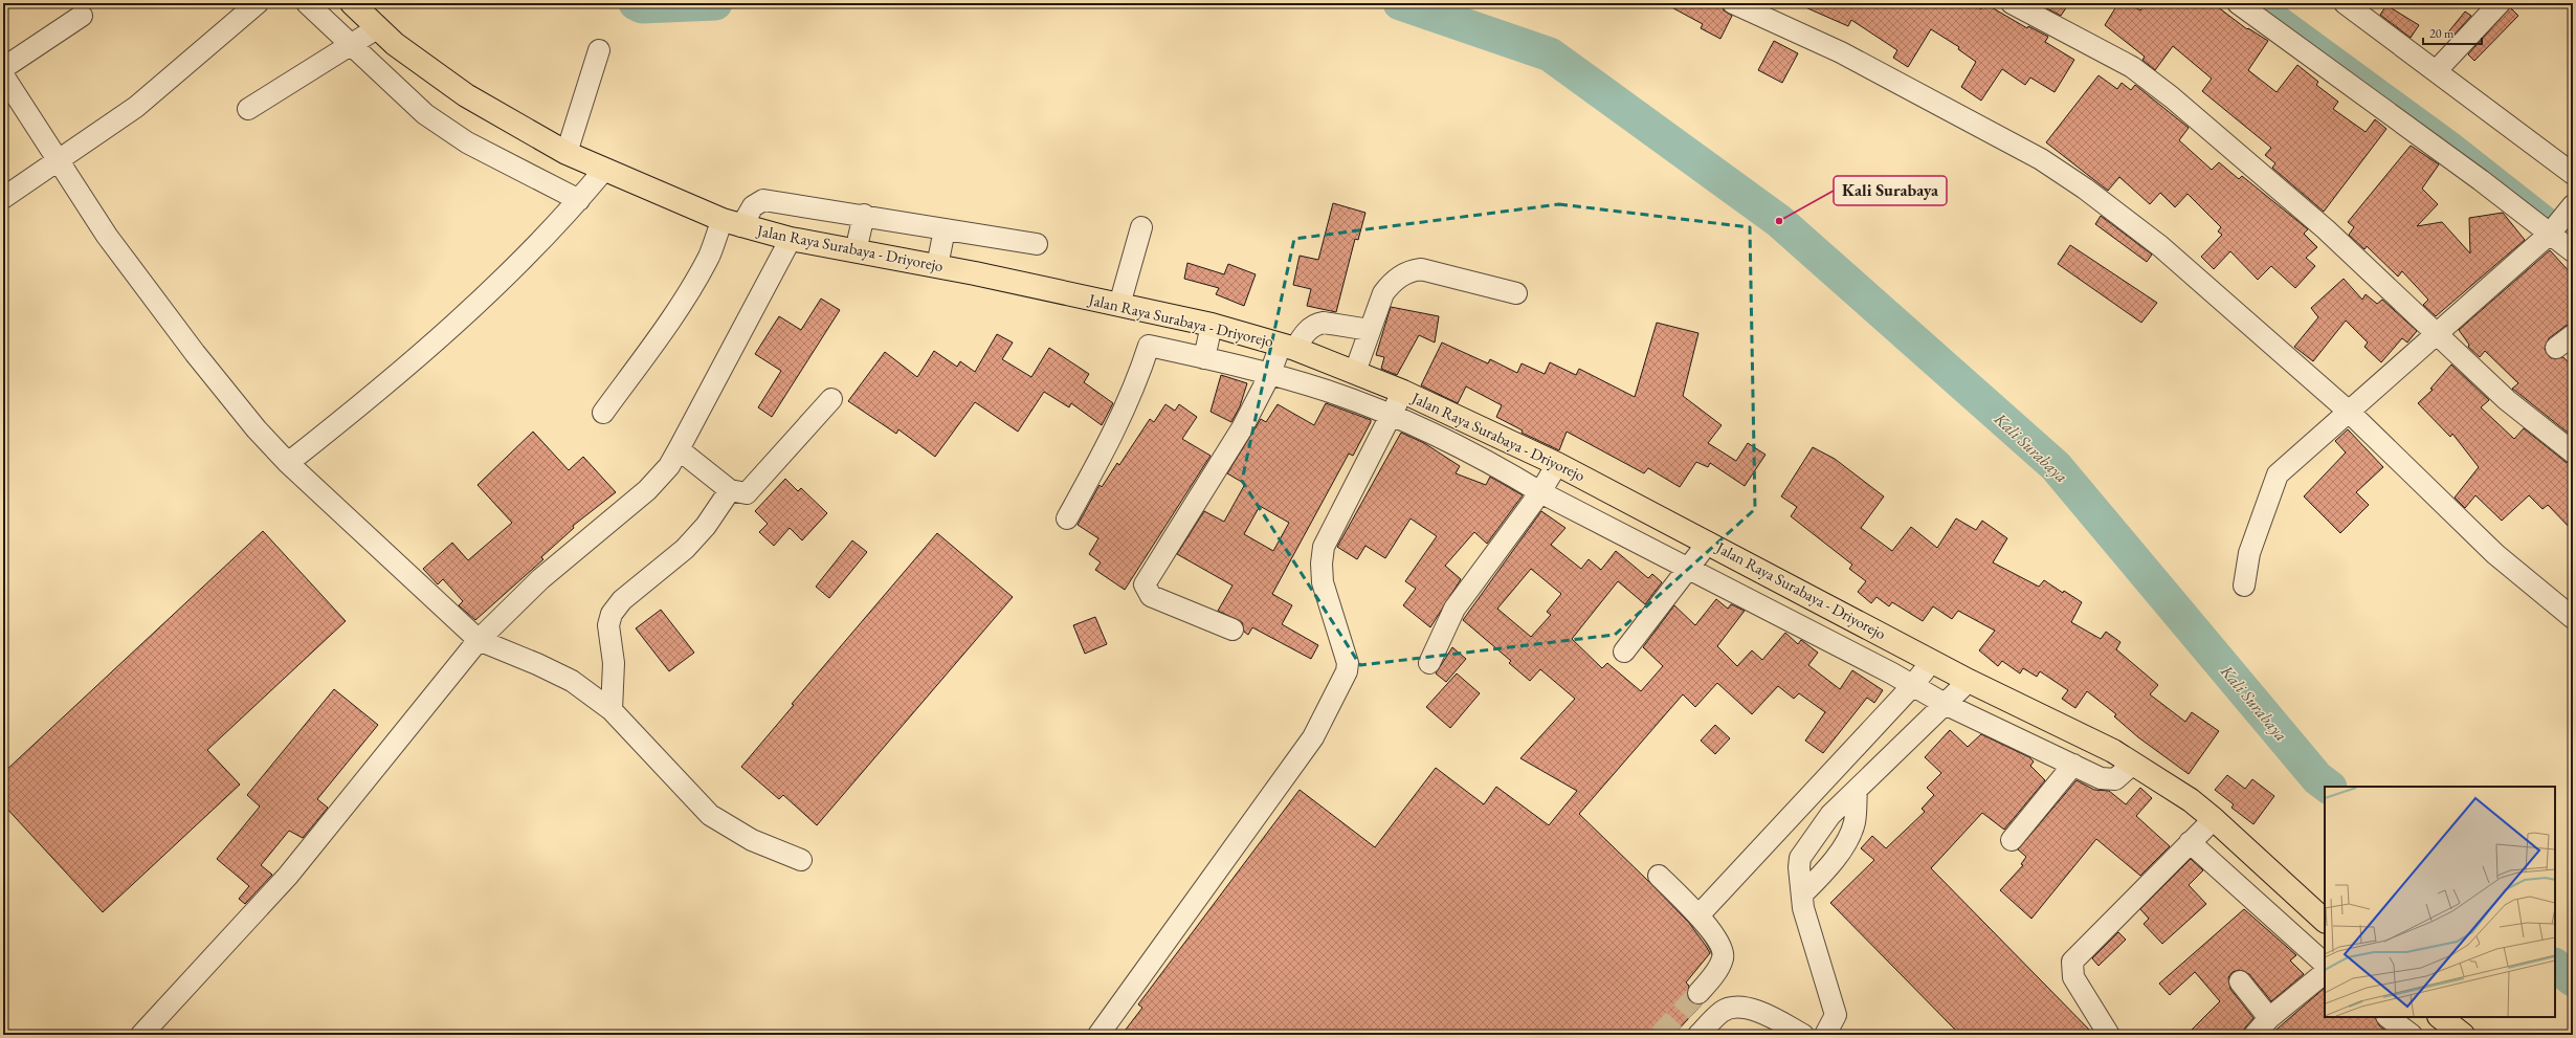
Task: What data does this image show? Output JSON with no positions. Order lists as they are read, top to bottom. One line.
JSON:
{"streets":{"main road":["Jalan Raya Surabaya - Driyorejo"]},"water":["Kali Surabaya"],"places":["Kali Surabaya"],"scale_bar":"20 m"}
